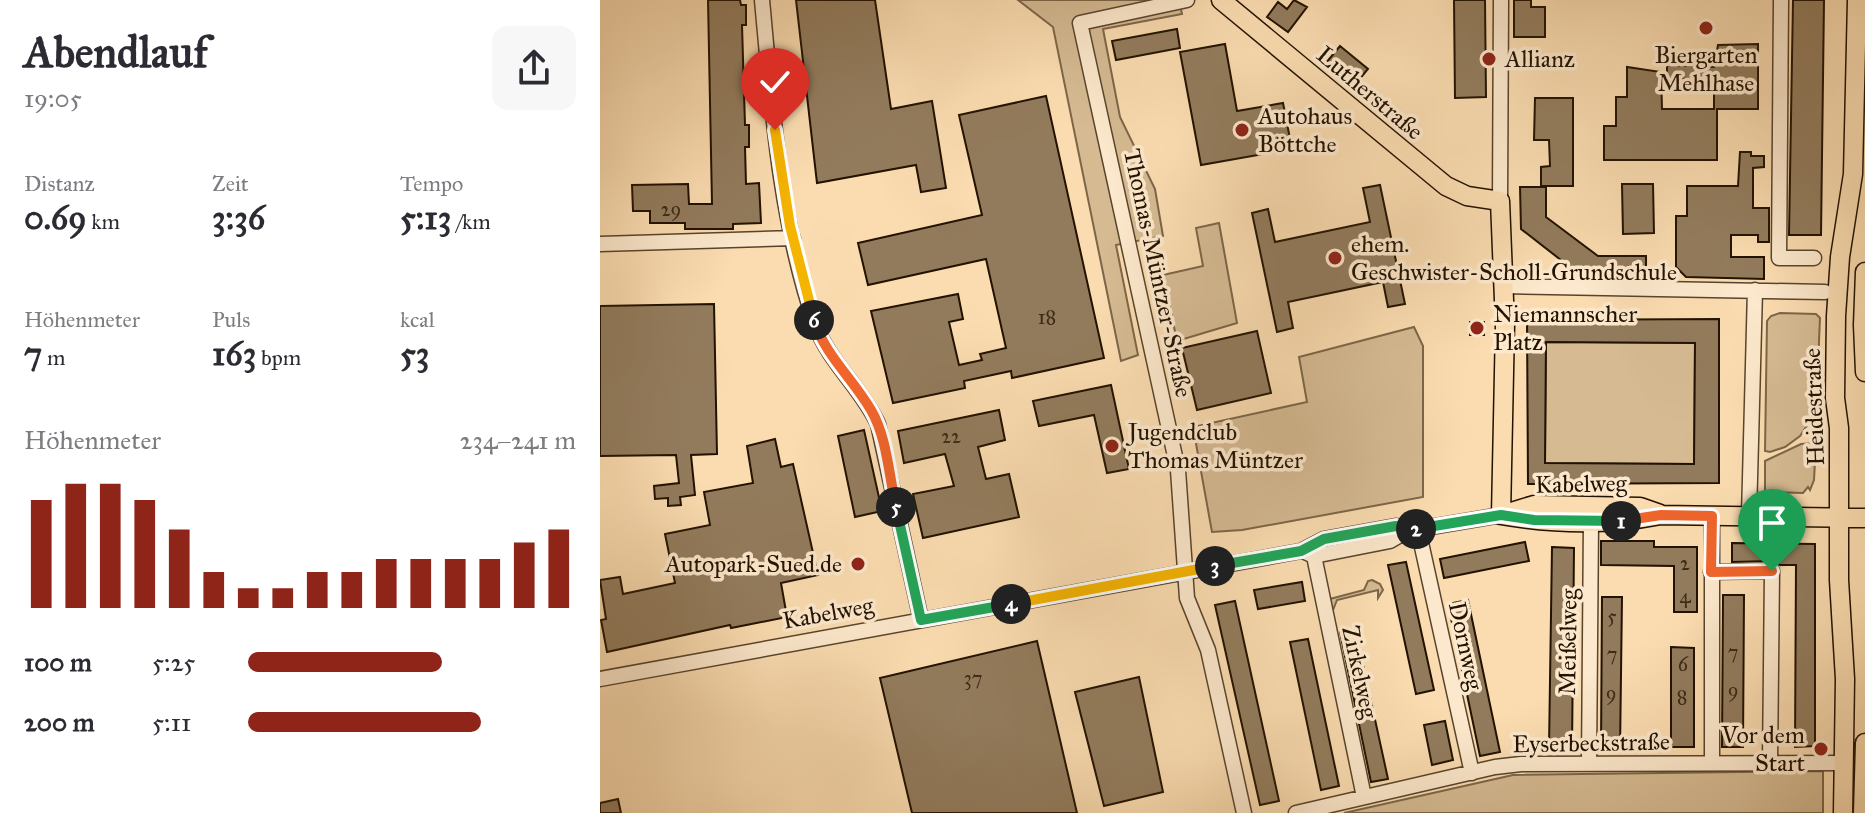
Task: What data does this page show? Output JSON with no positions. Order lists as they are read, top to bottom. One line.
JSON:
{"streets":{"main road":["Lutherstraße","Heidestraße","Kabelweg"],"street":["Thomas-Müntzer-Straße","Meißelweg","Dornweg","Zirkelweg","Eyserbeckstraße"]},"crossings":[["Thomas-Müntzer-Straße","Kabelweg"],["Heidestraße","Kabelweg"],["Heidestraße","Eyserbeckstraße"],["Kabelweg","Meißelweg"],["Kabelweg","Dornweg"],["Kabelweg","Zirkelweg"],["Meißelweg","Eyserbeckstraße"],["Dornweg","Eyserbeckstraße"],["Zirkelweg","Eyserbeckstraße"]],"places":["Biergarten Mehlhase","Allianz","Autohaus Böttche","ehem. Geschwister-Scholl-Grundschule","Niemannscher Platz","Jugendclub Thomas Müntzer","Autopark-Sued.de","Vor dem Start"],"house_numbers":["29","18","22","2","4","5","7","7","6","37","9","9","8"],"page":{"heading":["Abendlauf","19:05"],"stats":[["Distanz","0.69 km"],["Zeit","3:36"],["Tempo","5:13 /km"],["Höhenmeter","7 m"],["Puls","163 bpm"],["kcal","53"]],"pins":["6","5","1","2","3","4"],"chart":["Höhenmeter","234–241 m"],"list":[{"name":"100 m","note":"5:25"},{"name":"200 m","note":"5:11"}]}}
